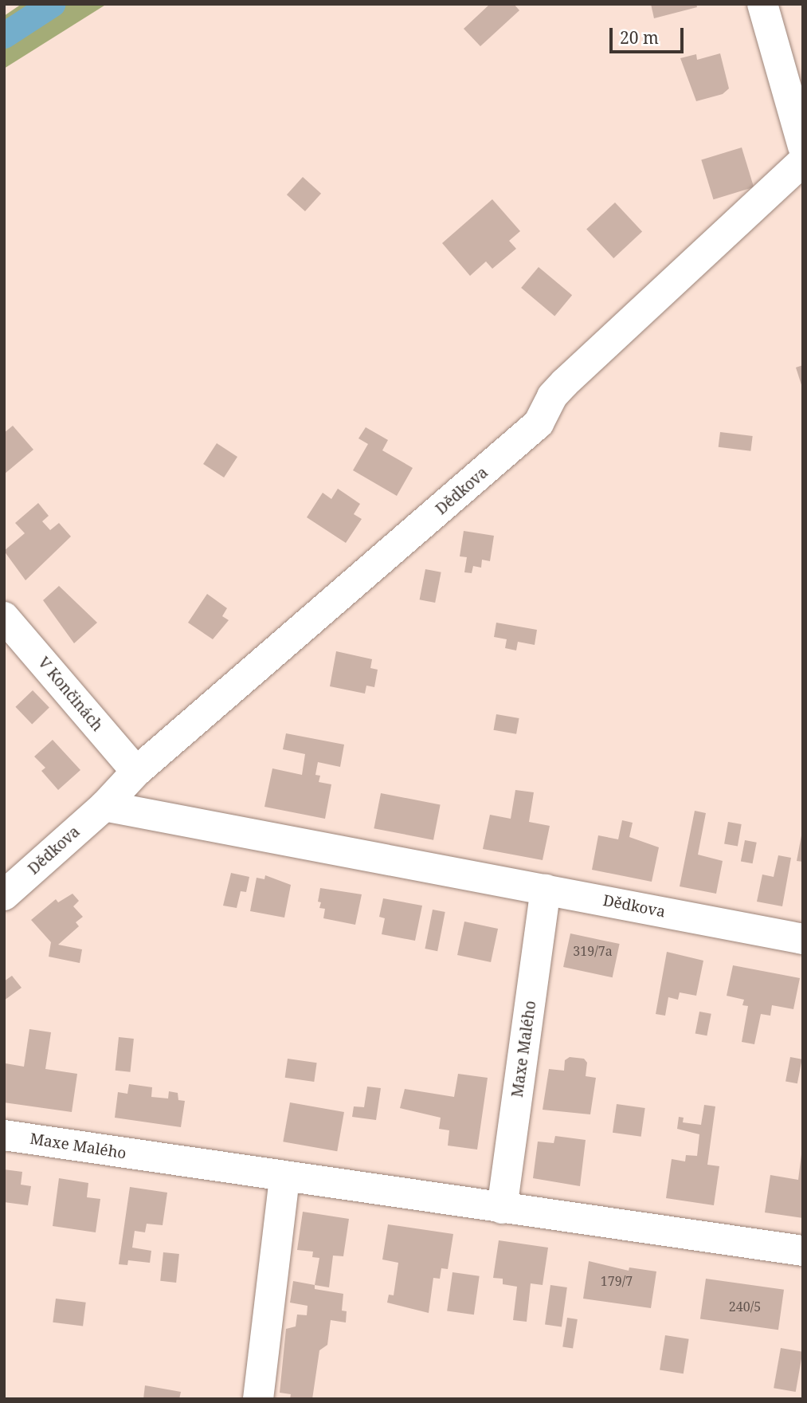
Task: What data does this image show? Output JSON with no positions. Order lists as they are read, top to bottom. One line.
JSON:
{"streets":{"street":["Dědkova","V Končinách","Maxe Malého"]},"crossings":[["Dědkova","V Končinách"],["Dědkova","Maxe Malého"]],"house_numbers":["319/7a","179/7","240/5"],"scale_bar":"20 m"}
